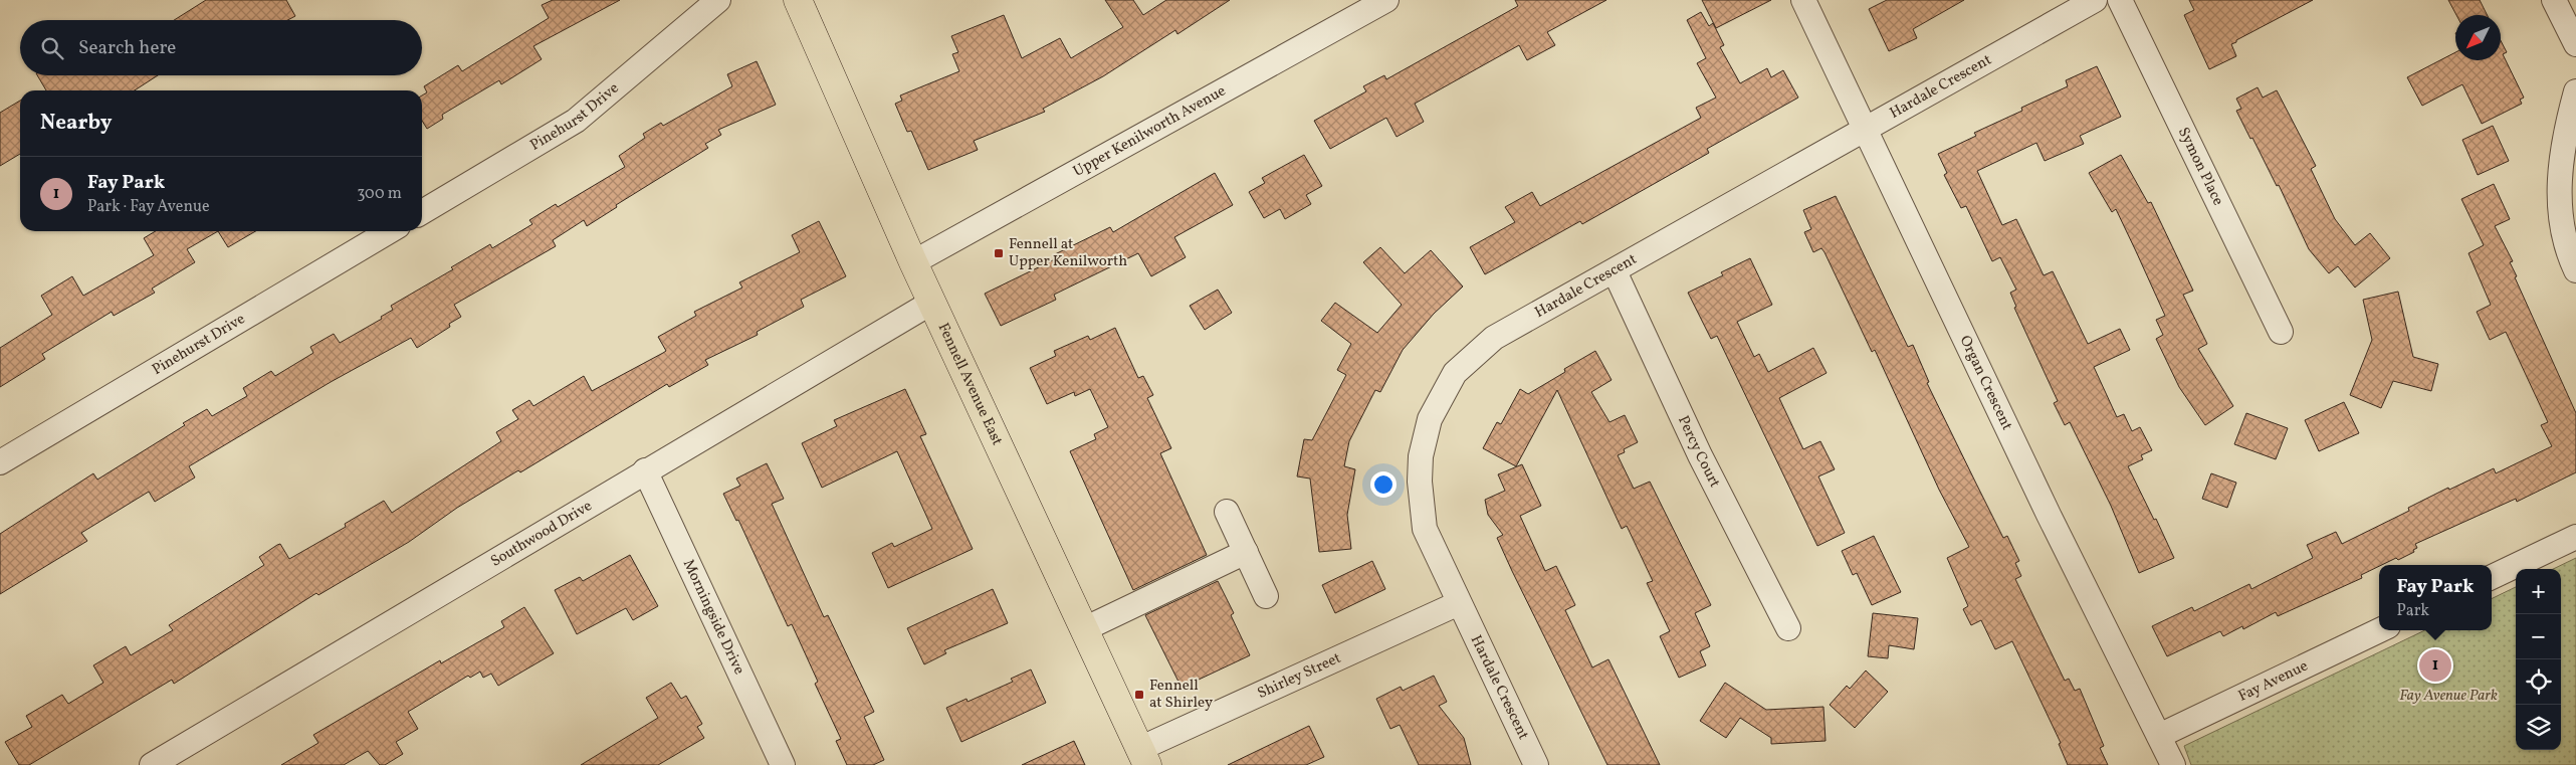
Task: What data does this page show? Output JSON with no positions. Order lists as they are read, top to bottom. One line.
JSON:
{"streets":{"main road":["Fennell Avenue East"],"street":["Hardale Crescent","Pinehurst Drive","Upper Kenilworth Avenue","Symon Place","Organ Crescent","Percy Court","Southwood Drive","Morningside Drive","Shirley Street","Fay Avenue"]},"crossings":[["Hardale Crescent","Organ Crescent"],["Hardale Crescent","Percy Court"],["Hardale Crescent","Shirley Street"],["Upper Kenilworth Avenue","Fennell Avenue East"],["Organ Crescent","Fay Avenue"],["Fennell Avenue East","Southwood Drive"],["Fennell Avenue East","Shirley Street"],["Southwood Drive","Morningside Drive"]],"parks":["Fay Avenue Park"],"places":{"transit":["Fennell at Upper Kenilworth","Fennell at Shirley"]},"north":"bottom left","page":{"search":"Search here","heading":"Nearby","list":[{"mark":"1","name":"Fay Park","note":"Park · Fay Avenue","value":"300 m"}],"popup":["Fay Park","Park"],"map_buttons":["+","−"],"pins":"1"}}
